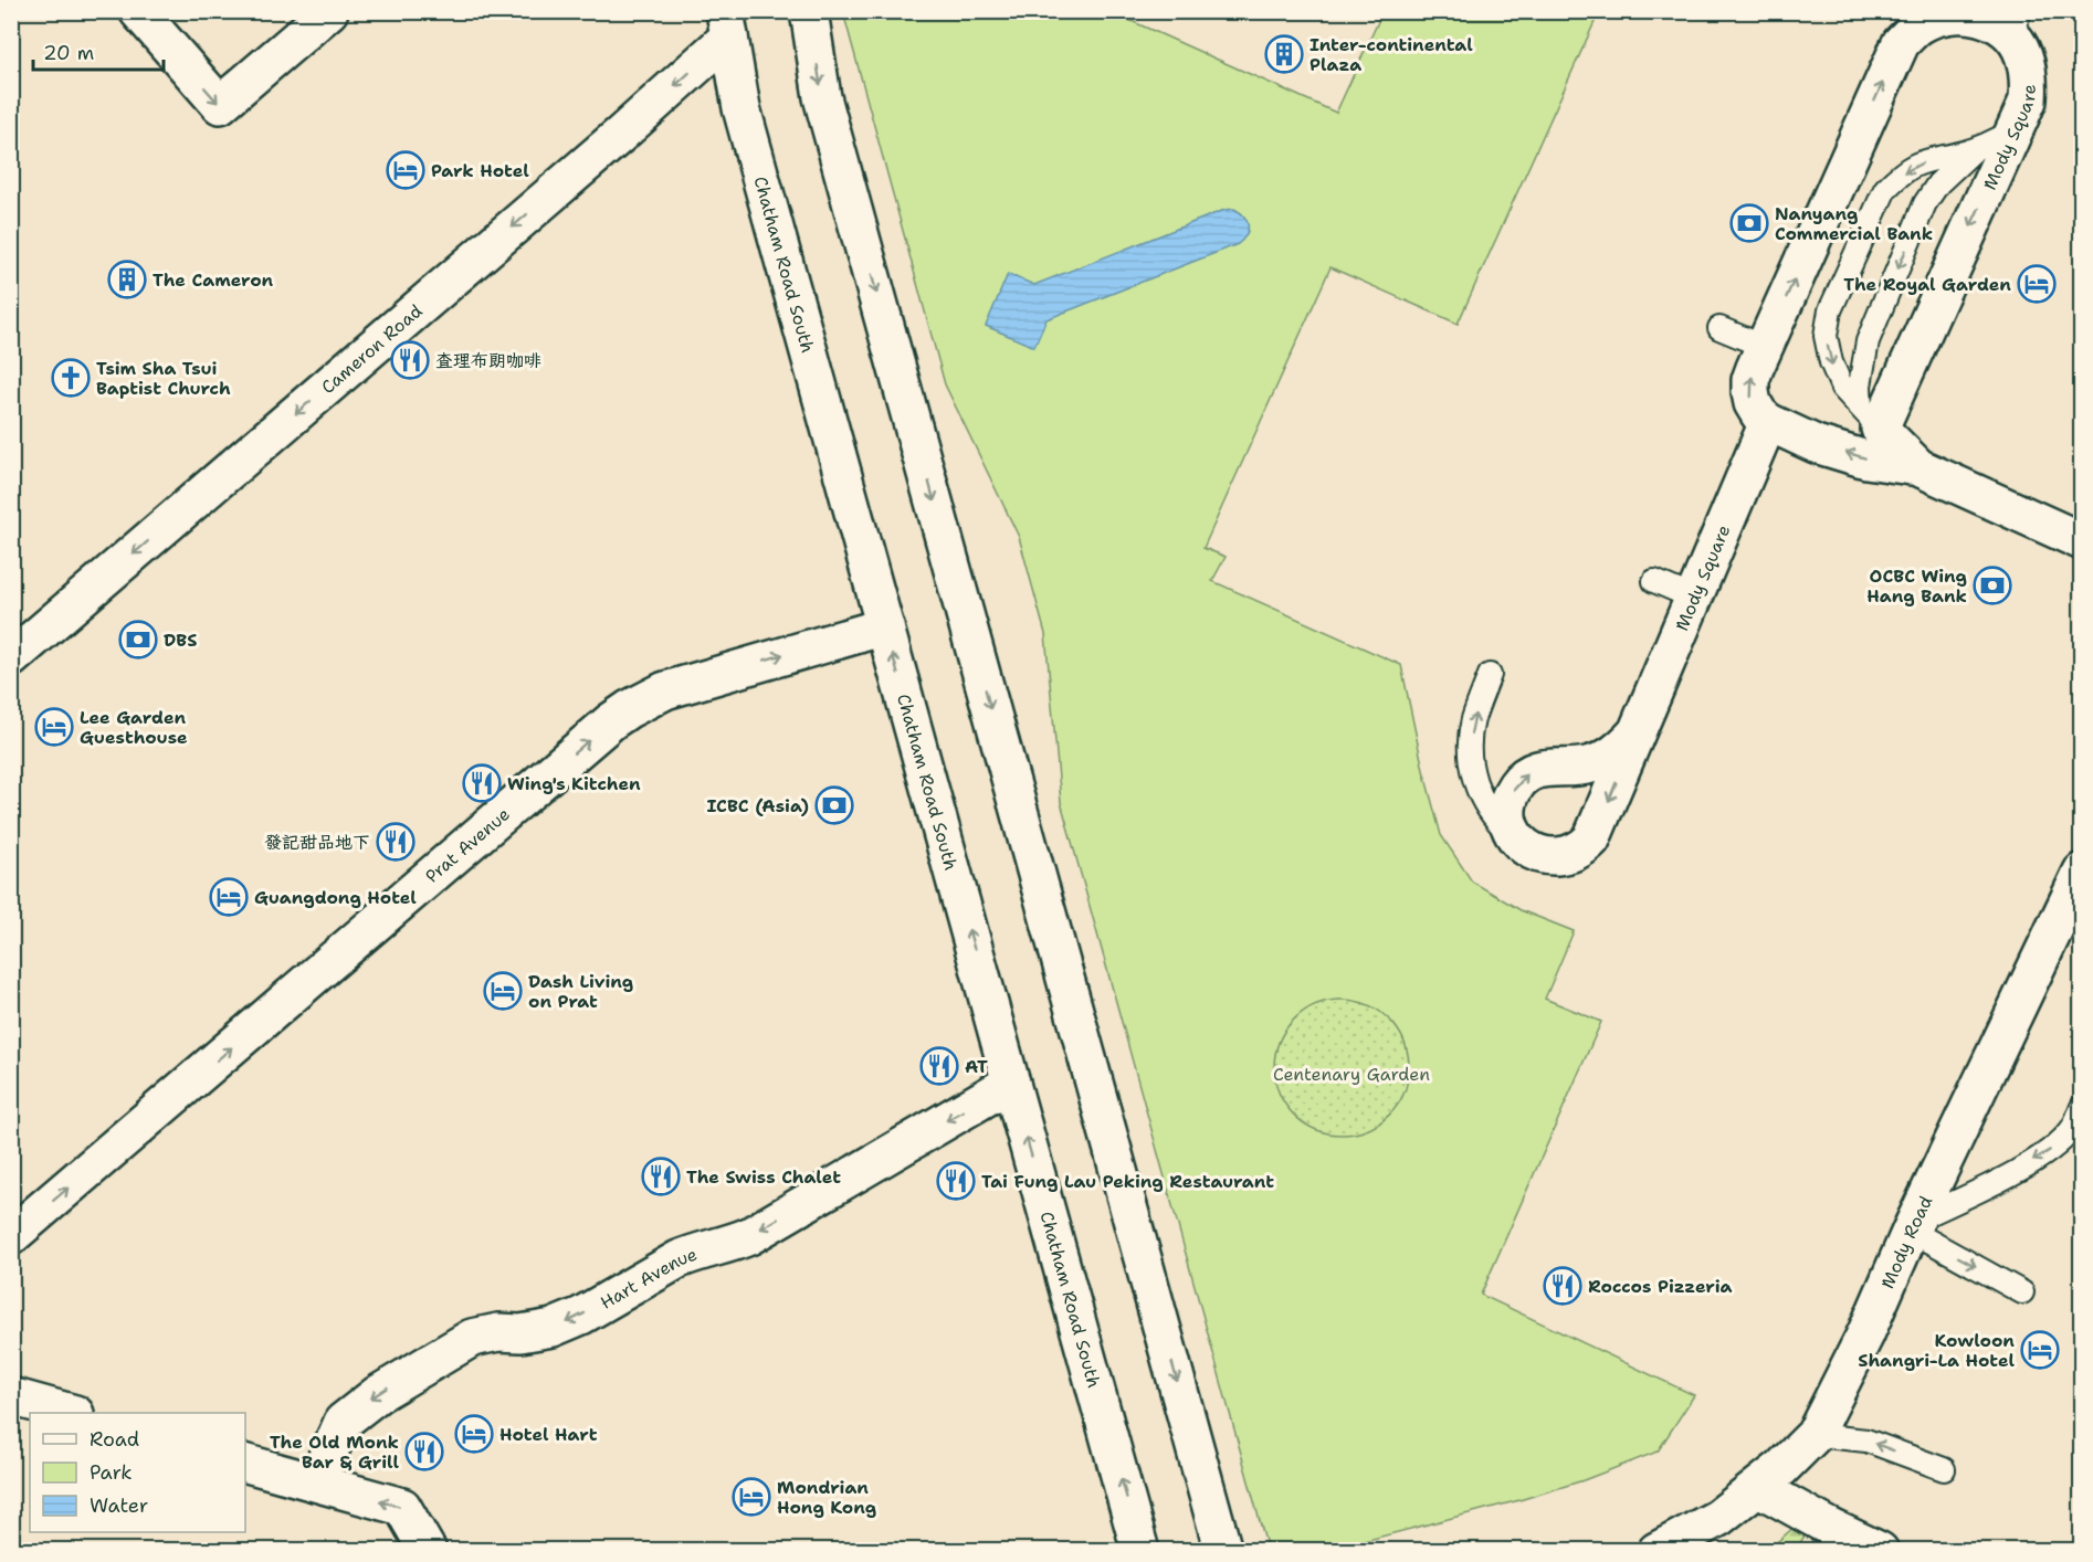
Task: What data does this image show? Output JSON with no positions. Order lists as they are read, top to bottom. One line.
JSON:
{"streets":{"street":["Mody Square","Chatham Road South","Cameron Road","Prat Avenue","Mody Road","Hart Avenue"]},"crossings":[["Chatham Road South","Cameron Road"],["Chatham Road South","Prat Avenue"],["Chatham Road South","Hart Avenue"]],"one_way":["Cameron Road","Prat Avenue","Hart Avenue"],"parks":["Centenary Garden"],"places":{"building":["Inter-continental Plaza","The Cameron"],"hotel":["Park Hotel","The Royal Garden","Lee Garden Guesthouse","Guangdong Hotel","Dash Living on Prat","Kowloon Shangri-La Hotel","Hotel Hart","Mondrian Hong Kong"],"bank":["Nanyang Commercial Bank","OCBC Wing Hang Bank","DBS","ICBC (Asia)"],"restaurant":["查理布朗咖啡","Wing's Kitchen","發記甜品地下","AT","The Swiss Chalet","Tai Fung Lau Peking Restaurant","Roccos Pizzeria","The Old Monk Bar & Grill"],"church":["Tsim Sha Tsui Baptist Church"]},"legend":["Road","Park","Water"],"scale_bar":"20 m"}
